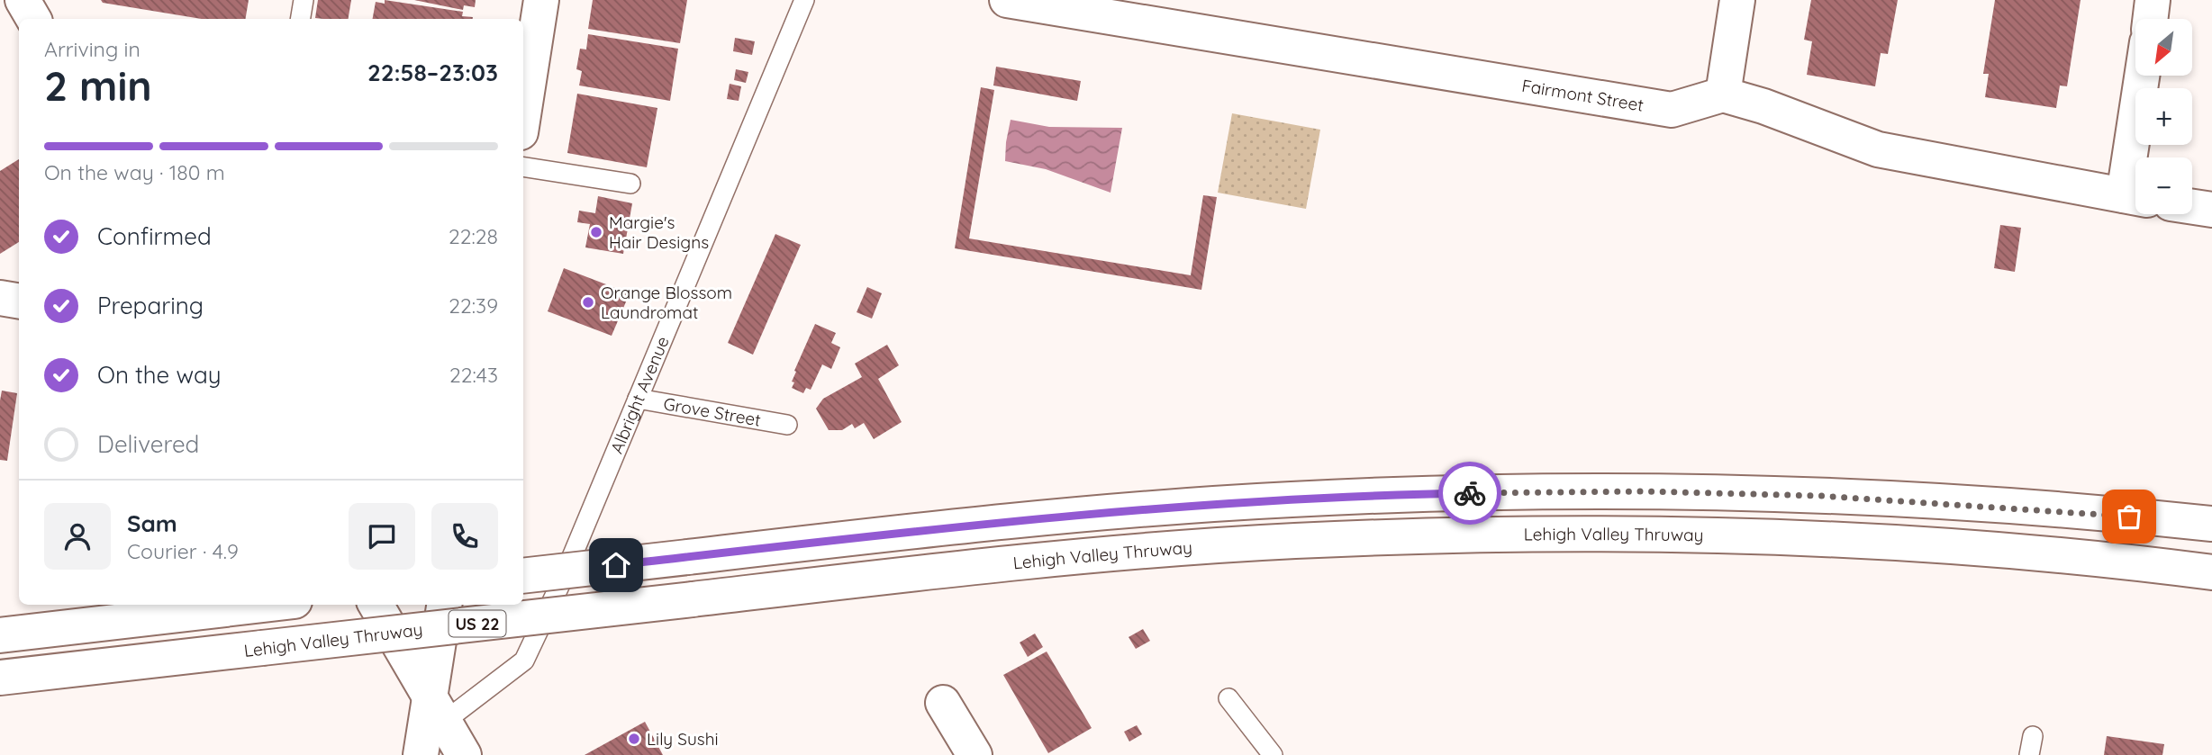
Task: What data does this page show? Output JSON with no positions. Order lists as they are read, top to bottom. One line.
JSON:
{"streets":{"main road":["Fairmont Street","Lehigh Valley Thruway","US 22"],"lane":["Albright Avenue","Grove Street"]},"crossings":[["Albright Avenue","Grove Street"]],"places":["Margie's Hair Designs","Orange Blossom Laundromat","Lily Sushi"],"north":"bottom left","page":{"map_buttons":["+","−"],"heading":["2 min","Arriving in","22:58–23:03"],"panel":["Sam","Courier · 4.9"],"bar":"On the way · 180 m","list":[["Confirmed","22:28"],["Preparing","22:39"],["On the way","22:43"],"Delivered"]}}
